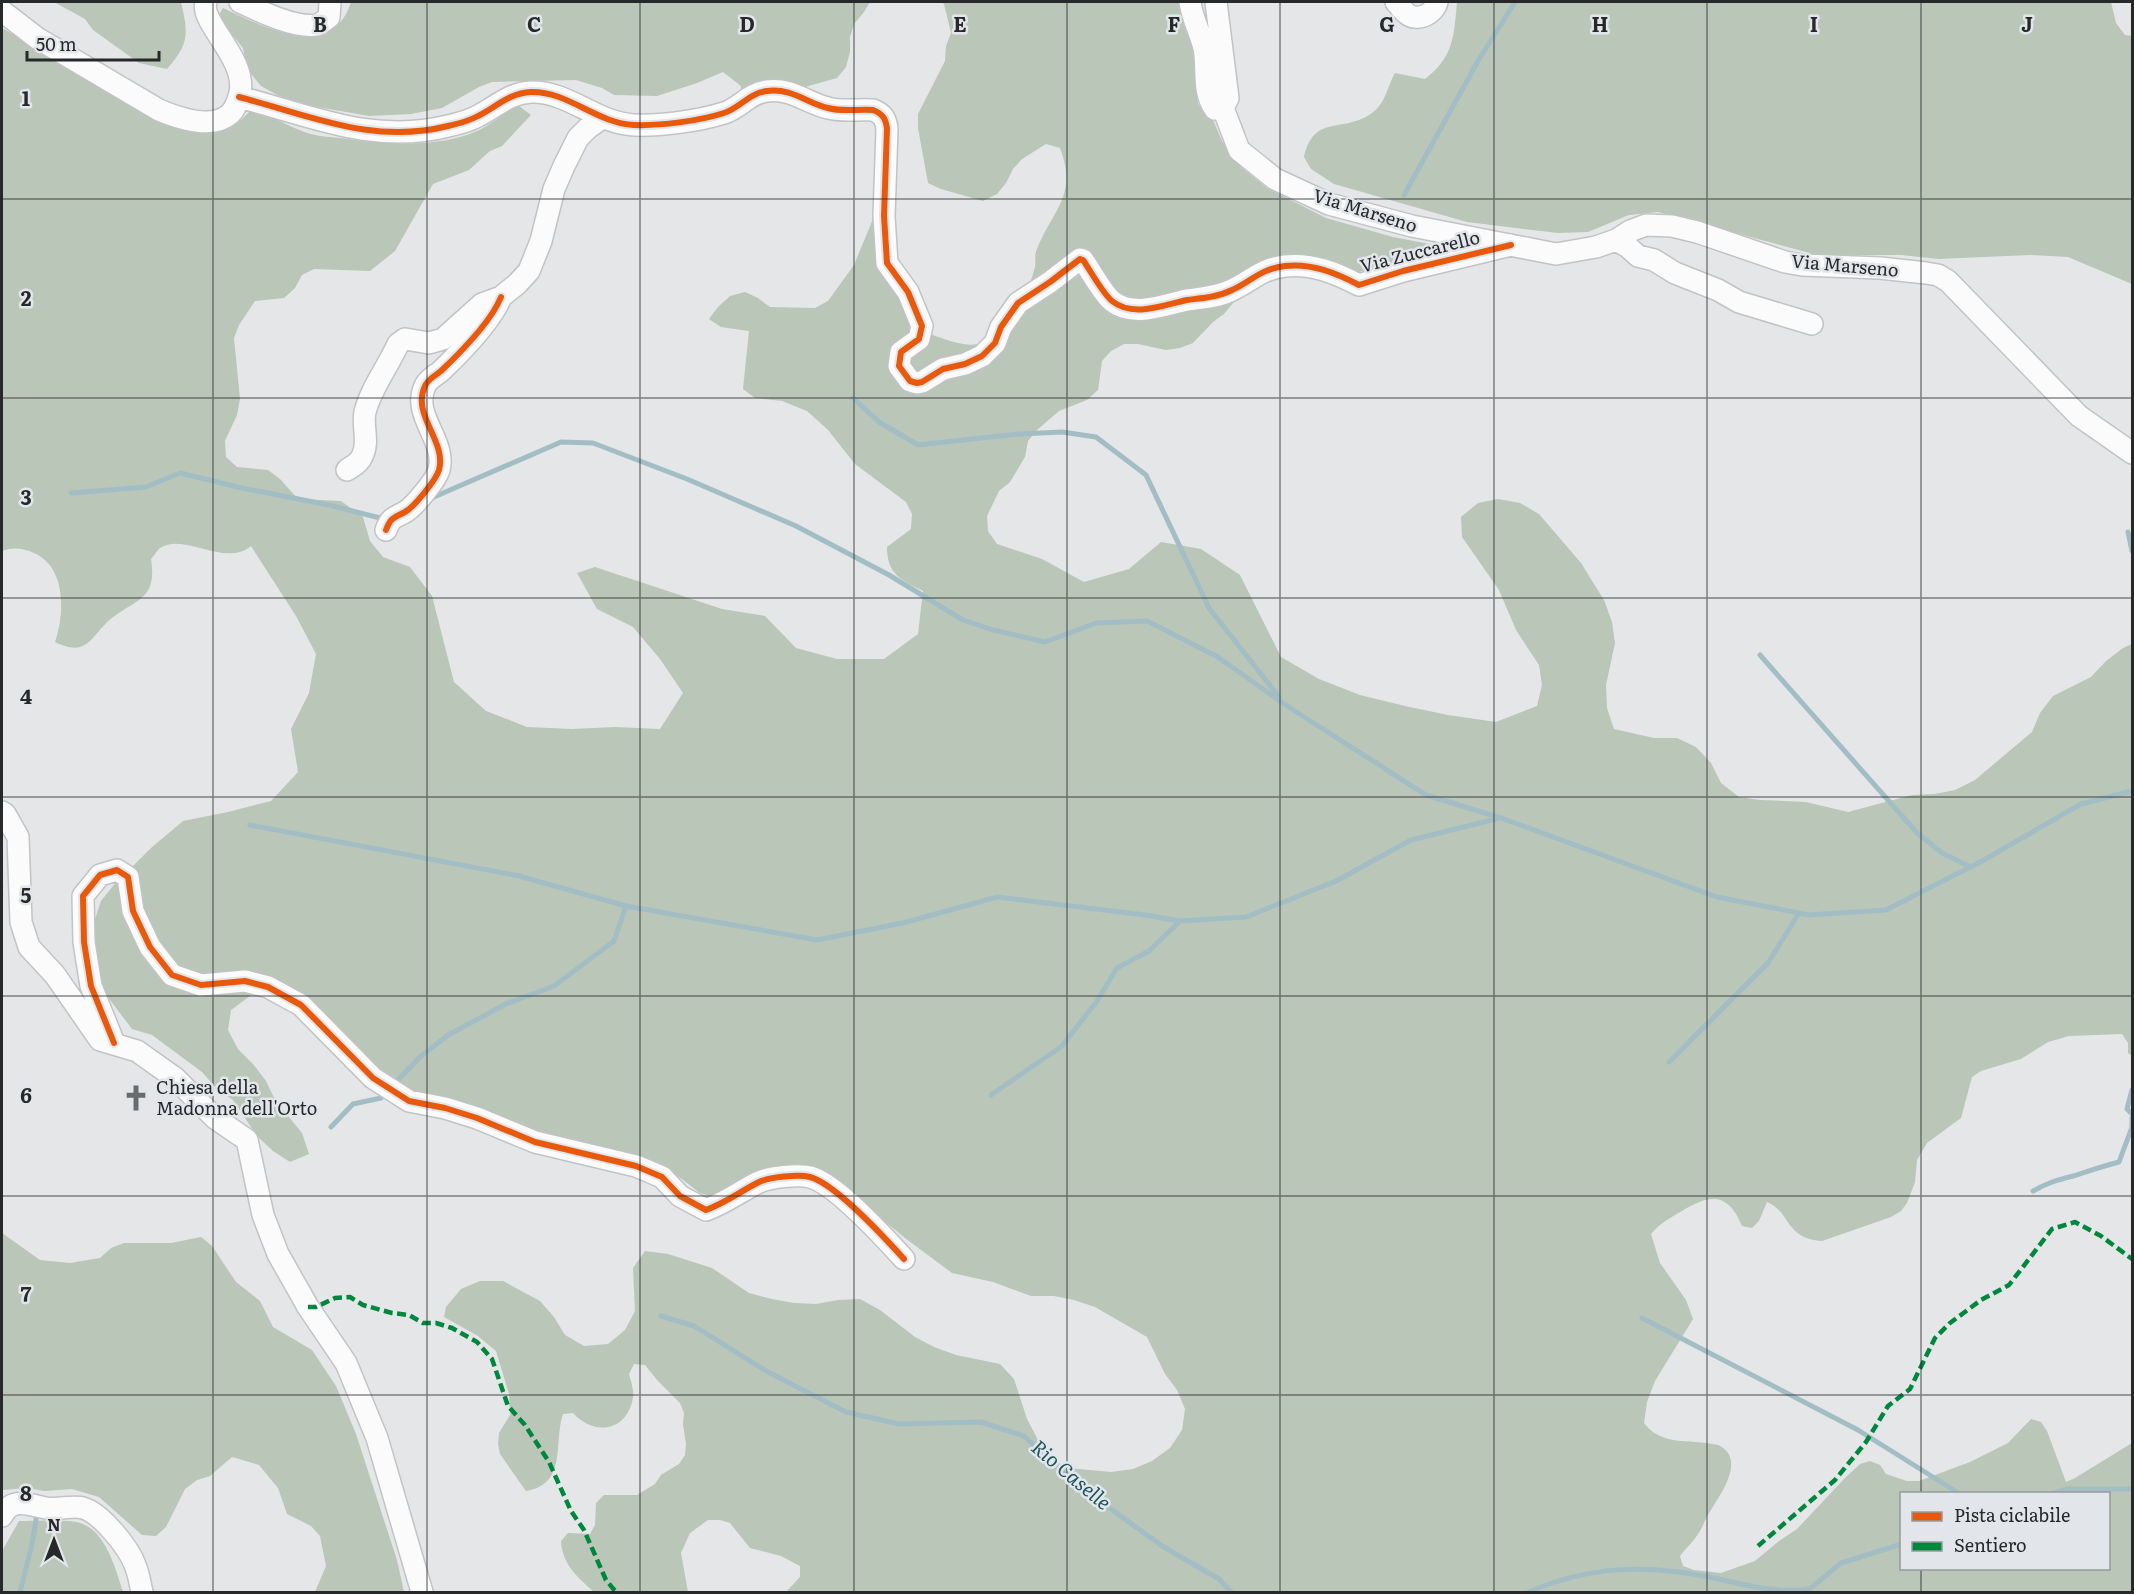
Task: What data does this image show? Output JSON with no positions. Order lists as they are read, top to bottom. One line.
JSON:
{"streets":{"street":["Via Marseno","Via Zuccarello"]},"crossings":[["Via Marseno","Via Zuccarello"]],"water":["Rio Caselle"],"places":{"church":["Chiesa della Madonna dell'Orto"]},"legend":["Pista ciclabile","Sentiero"],"scale_bar":"50 m","north":"top","grid":{"columns":["B","C","D","E","F","G","H","I","J"],"rows":["1","2","3","4","5","6","7","8"]}}
